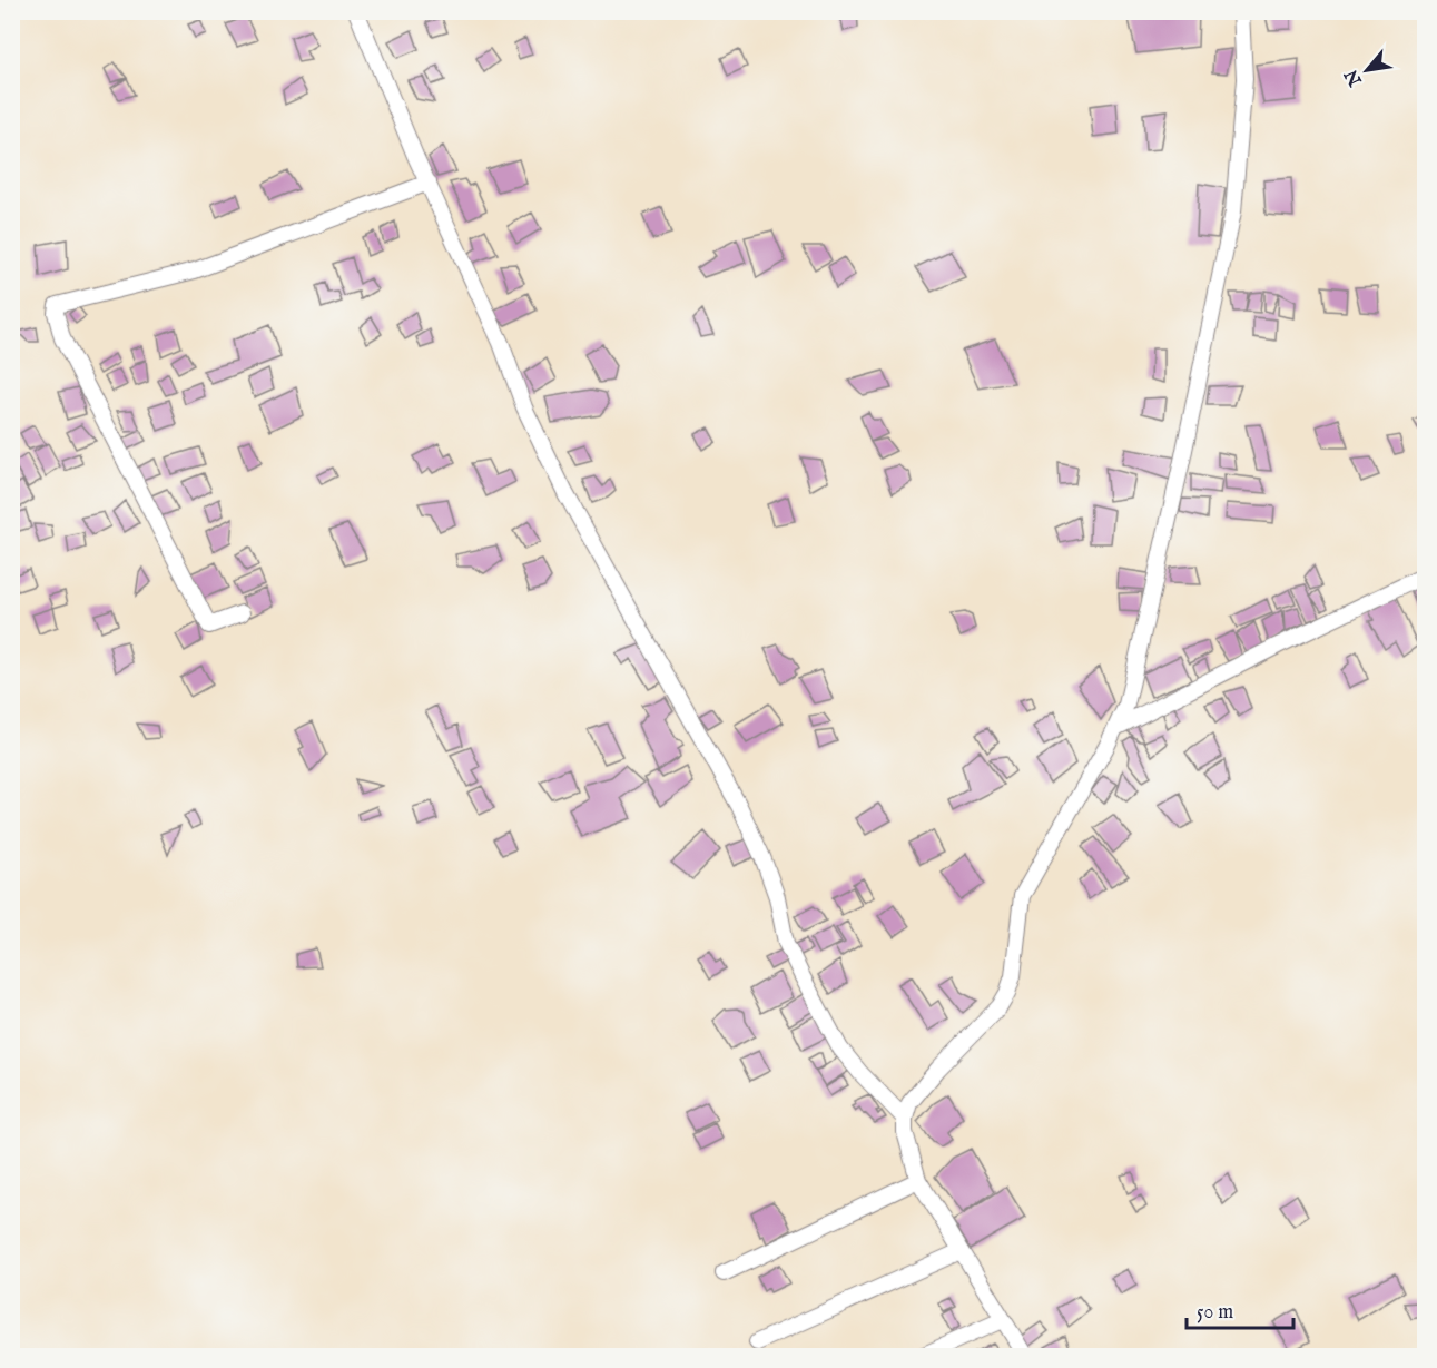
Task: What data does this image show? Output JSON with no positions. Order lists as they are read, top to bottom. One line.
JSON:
{"scale_bar":"50 m","north":"bottom left"}
